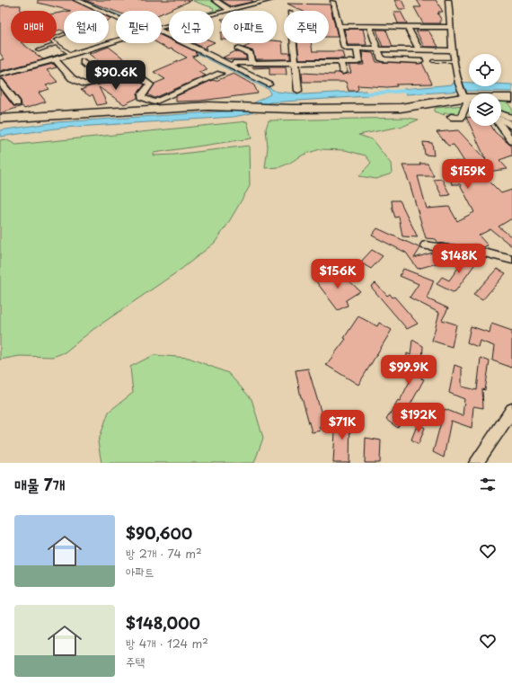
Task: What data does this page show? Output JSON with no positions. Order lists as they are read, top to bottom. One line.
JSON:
{"page":{"chip":["매매","월세","필터","신규","아파트","주택"],"price":["$90.6K","$159K","$148K","$156K","$99.9K","$192K","$71K"],"heading":"매물 7개","list":[{"name":"$90,600","note":"방 2개 · 74 m² · 아파트"},{"name":"$148,000","note":"방 4개 · 124 m² · 주택"}]}}
